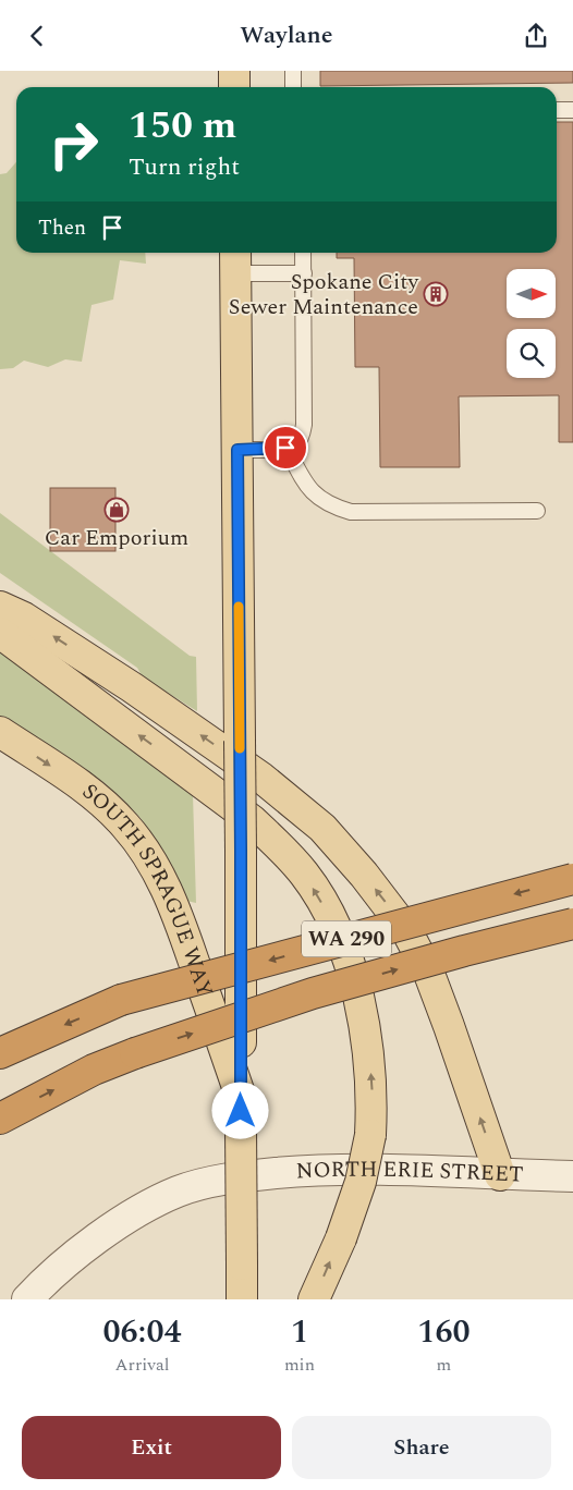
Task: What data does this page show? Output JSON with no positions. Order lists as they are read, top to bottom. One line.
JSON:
{"streets":{"highway":["WA 290"],"main road":["SOUTH SPRAGUE WAY"],"street":["NORTH ERIE STREET"]},"places":{"building":["Spokane City Sewer Maintenance"],"shop":["Car Emporium"]},"north":"right","page":{"header":"Waylane","turn":["150 m","Turn right"],"then":"Then","eta":["06:04","Arrival","1","min","160","m"],"buttons":["Exit","Share"]}}
